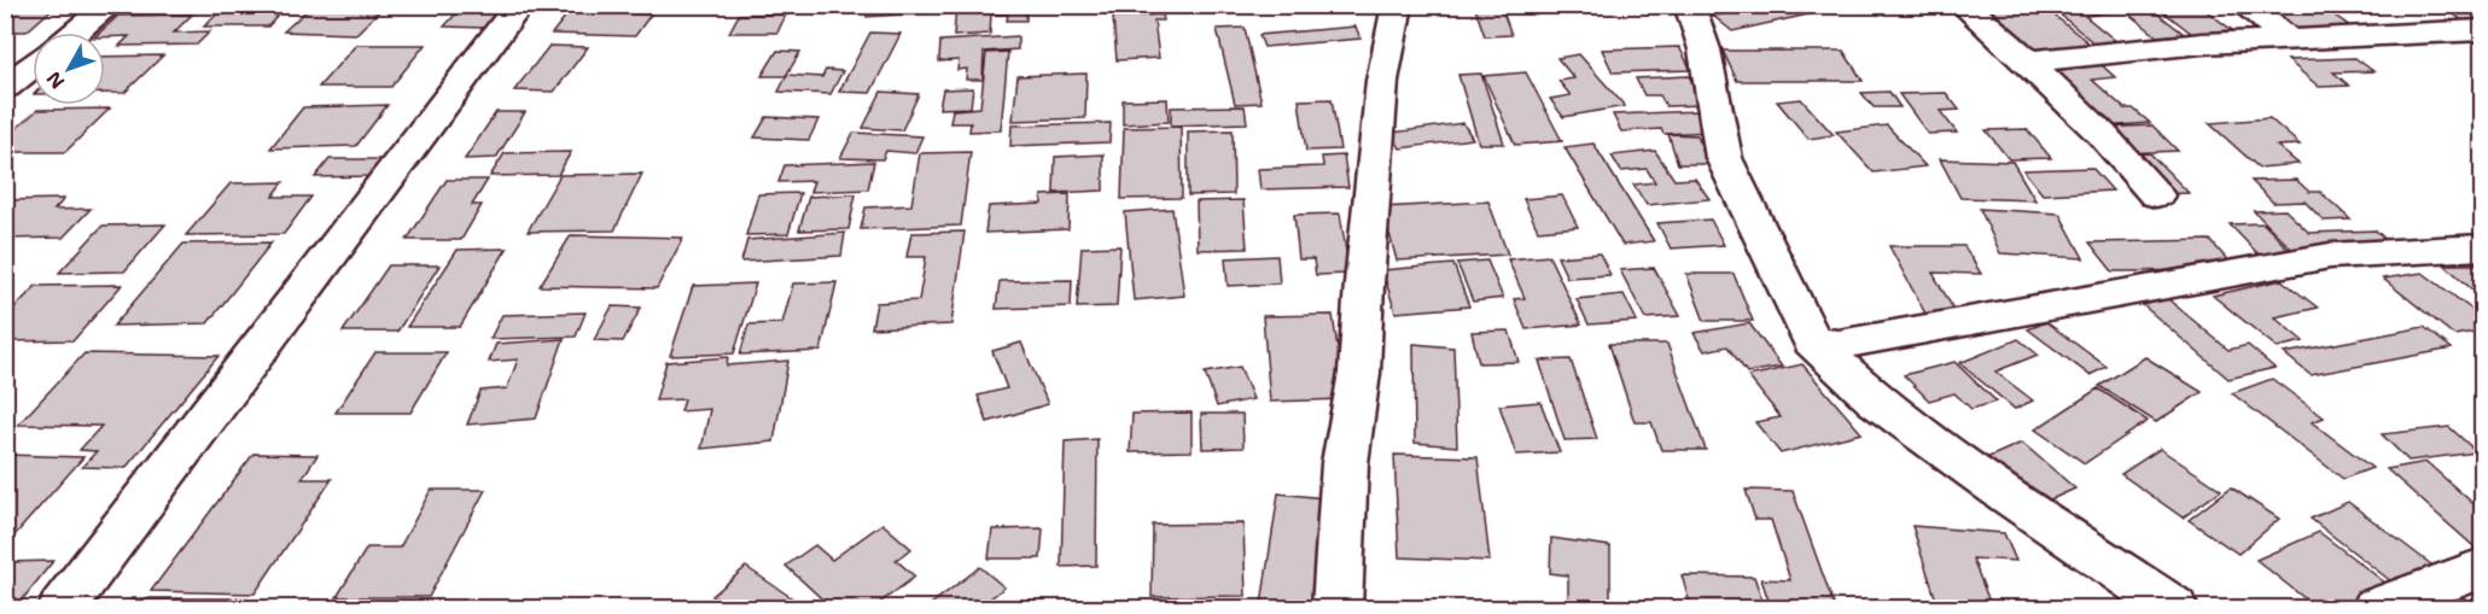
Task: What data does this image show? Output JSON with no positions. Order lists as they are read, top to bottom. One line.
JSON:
{"north":"bottom left"}
